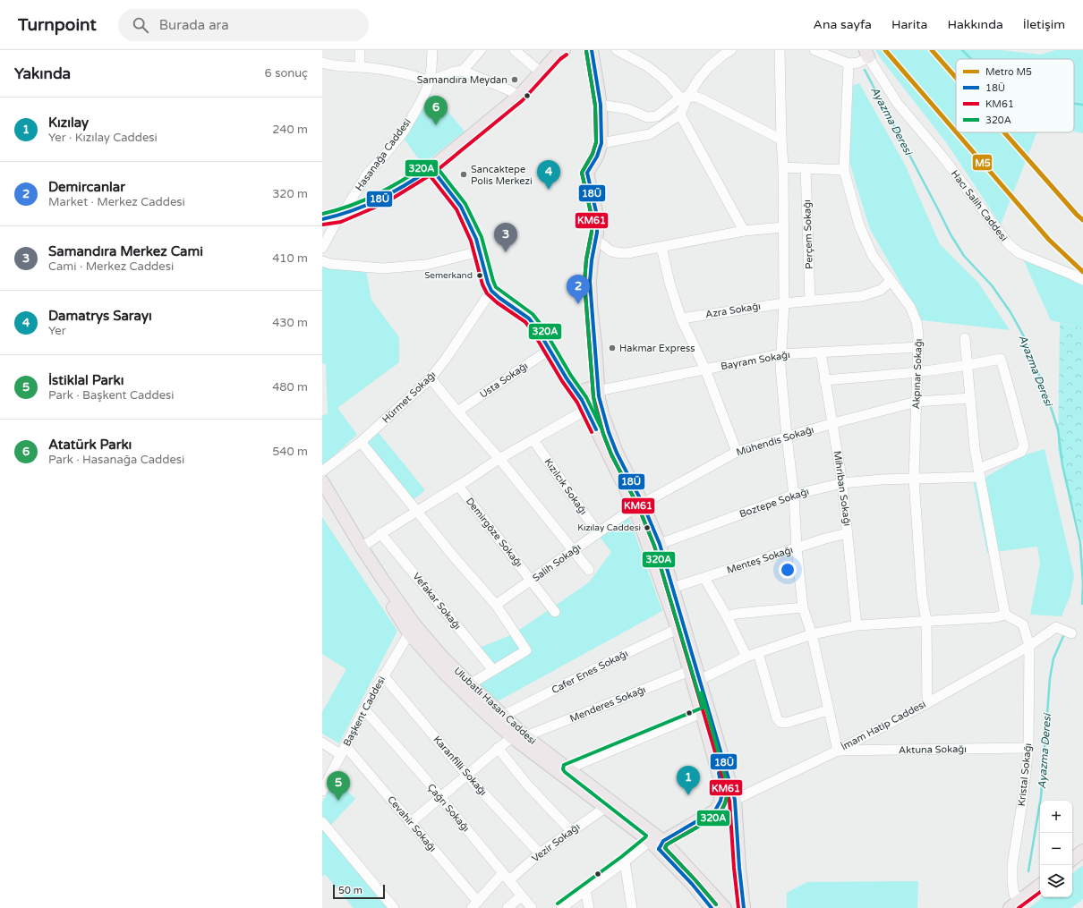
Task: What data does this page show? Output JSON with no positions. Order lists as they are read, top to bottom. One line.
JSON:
{"streets":{"main road":["Ulubatlı Hasan Caddesi"],"street":["Hasanağa Caddesi","Hacı Salih Caddesi","Perçem Sokağı","Azra Sokağı","Bayram Sokağı","Akpınar Sokağı","Usta Sokağı","Hürmet Sokağı","Mühendis Sokağı","Kızılcık Sokağı","Mihriban Sokağı","Boztepe Sokağı","Demirgöze Sokağı","Menteş Sokağı","Salih Sokağı","Vefakar Sokağı","Cafer Enes Sokağı","Menderes Sokağı","Başkent Caddesi","İmam Hatip Caddesi","Aktuna Sokağı","Karanfilli Sokağı","Kristal Sokağı","Çağrı Sokağı","Cevahir Sokağı","Vezir Sokağı"]},"crossings":[["Perçem Sokağı","Azra Sokağı"],["Azra Sokağı","Akpınar Sokağı"],["Bayram Sokağı","Akpınar Sokağı"],["Bayram Sokağı","Kızılcık Sokağı"],["Bayram Sokağı","Mihriban Sokağı"],["Bayram Sokağı","Demirgöze Sokağı"],["Bayram Sokağı","Vefakar Sokağı"],["Bayram Sokağı","Ulubatlı Hasan Caddesi"],["Akpınar Sokağı","Mühendis Sokağı"],["Akpınar Sokağı","Boztepe Sokağı"],["Akpınar Sokağı","İmam Hatip Caddesi"],["Mühendis Sokağı","Mihriban Sokağı"],["Mühendis Sokağı","Salih Sokağı"],["Kızılcık Sokağı","Salih Sokağı"],["Mihriban Sokağı","Boztepe Sokağı"],["Mihriban Sokağı","Menteş Sokağı"],["Demirgöze Sokağı","Salih Sokağı"],["Cafer Enes Sokağı","Ulubatlı Hasan Caddesi"],["Menderes Sokağı","Ulubatlı Hasan Caddesi"],["Ulubatlı Hasan Caddesi","Başkent Caddesi"],["Ulubatlı Hasan Caddesi","Vezir Sokağı"],["Başkent Caddesi","Karanfilli Sokağı"],["Başkent Caddesi","Çağrı Sokağı"],["Başkent Caddesi","Cevahir Sokağı"],["İmam Hatip Caddesi","Aktuna Sokağı"],["İmam Hatip Caddesi","Kristal Sokağı"],["Aktuna Sokağı","Kristal Sokağı"],["Karanfilli Sokağı","Vezir Sokağı"],["Çağrı Sokağı","Vezir Sokağı"],["Cevahir Sokağı","Vezir Sokağı"]],"water":["Ayazma Deresi"],"places":["Samandıra Meydan","Sancaktepe Polis Merkezi","Semerkand","Hakmar Express","Kızılay Caddesi"],"lines":["metro line M5","transit line 18Ü","transit line KM61","transit line 320A"],"legend":["Metro M5","18Ü","KM61","320A"],"scale_bar":"50 m","page":{"header":"Turnpoint","search":"Burada ara","nav":["Ana sayfa","Harita","Hakkında","İletişim"],"heading":["Yakında","6 sonuç"],"pins":["6","4","3","2","1","5"],"list":[{"mark":"1","name":"Kızılay","note":"Yer · Kızılay Caddesi","value":"240 m"},{"mark":"2","name":"Demircanlar","note":"Market · Merkez Caddesi","value":"320 m"},{"mark":"3","name":"Samandıra Merkez Cami","note":"Cami · Merkez Caddesi","value":"410 m"},{"mark":"4","name":"Damatrys Sarayı","note":"Yer","value":"430 m"},{"mark":"5","name":"İstiklal Parkı","note":"Park · Başkent Caddesi","value":"480 m"},{"mark":"6","name":"Atatürk Parkı","note":"Park · Hasanağa Caddesi","value":"540 m"}],"map_buttons":["+","−"],"scale":"50 m"}}
